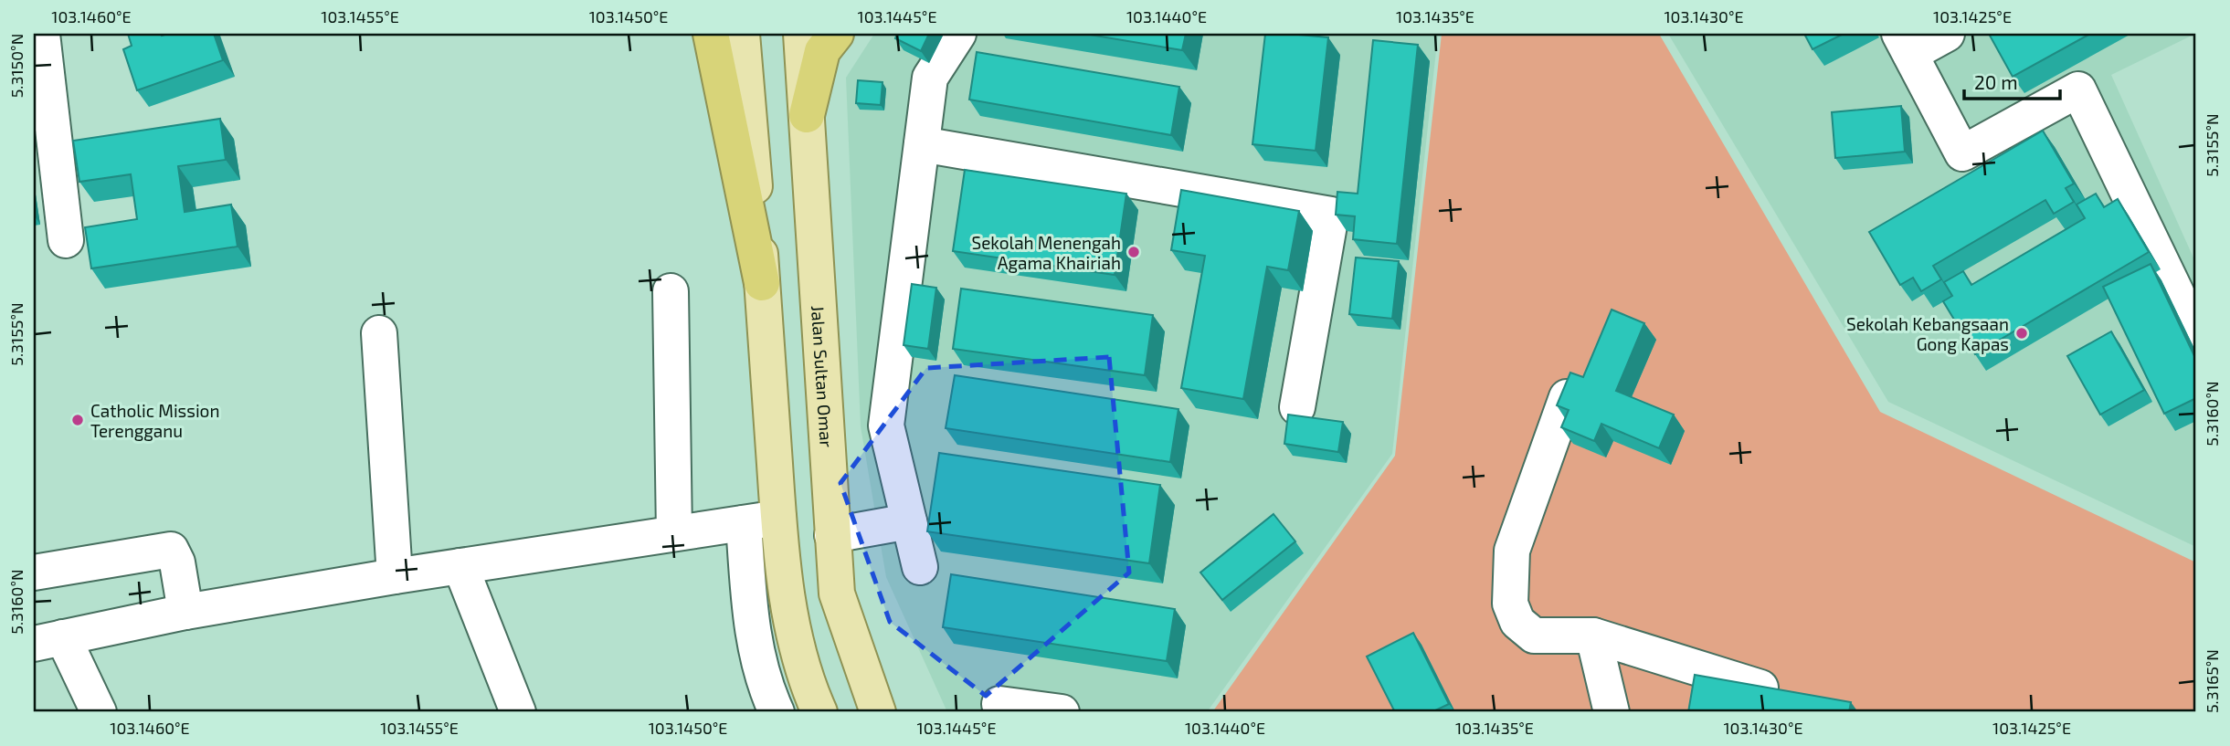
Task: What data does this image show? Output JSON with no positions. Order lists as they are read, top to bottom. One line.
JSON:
{"streets":{"main road":["Jalan Sultan Omar"]},"places":["Sekolah Menengah Agama Khairiah","Sekolah Kebangsaan Gong Kapas","Catholic Mission Terengganu"],"scale_bar":"20 m","coordinates":["103.1460°E","103.1455°E","103.1450°E","103.1445°E","103.1440°E","103.1435°E","103.1430°E","103.1425°E","5.3150°N","5.3155°N","5.3160°N","5.3165°N"]}
